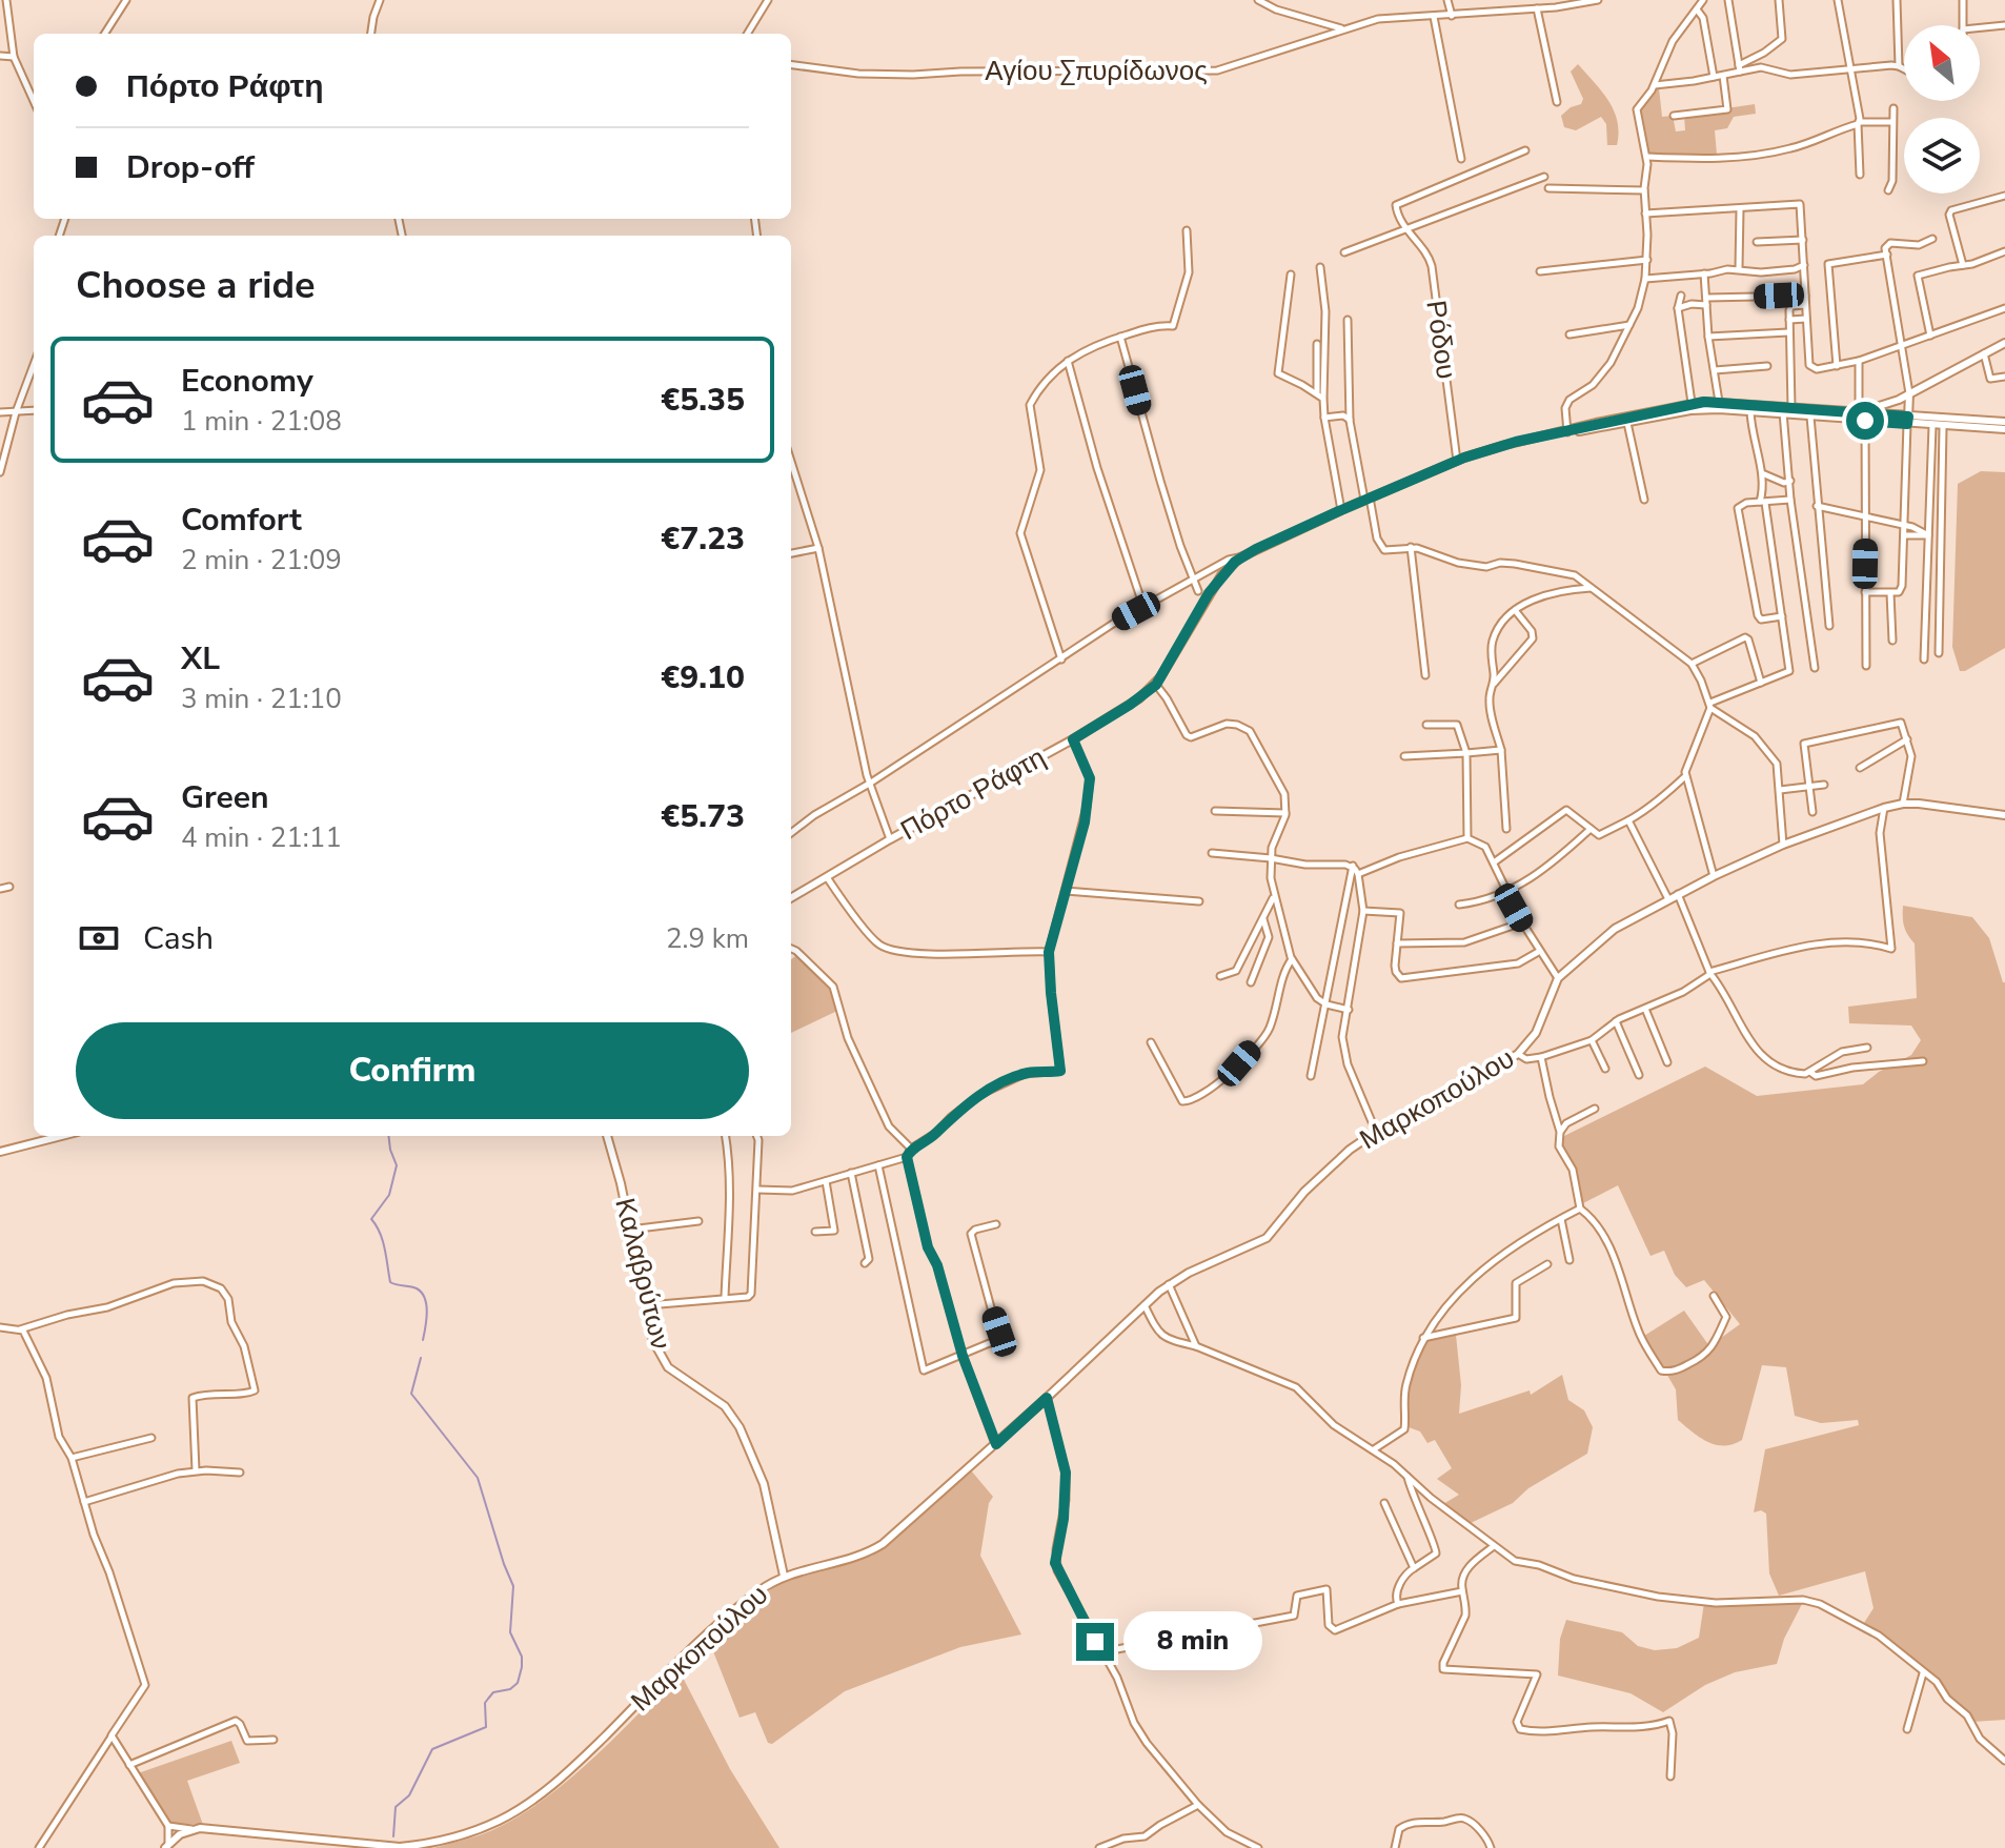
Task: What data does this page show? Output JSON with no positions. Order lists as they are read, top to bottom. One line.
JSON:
{"streets":{"main road":["Πόρτο Ράφτη","Μαρκοπούλου","Καλαβρύτων"],"street":["Αγίου Σπυρίδωνος","Ρόδου"]},"crossings":[["Ρόδου","Πόρτο Ράφτη"],["Μαρκοπούλου","Καλαβρύτων"]],"north":"top left","page":{"banner":["Πόρτο Ράφτη","Drop-off"],"heading":"Choose a ride","list":[{"name":"Economy","note":"1 min · 21:08","value":"€5.35"},{"name":"Comfort","note":"2 min · 21:09","value":"€7.23"},{"name":"XL","note":"3 min · 21:10","value":"€9.10"},{"name":"Green","note":"4 min · 21:11","value":"€5.73"}],"pay":["Cash","2.9 km"],"buttons":"Confirm","bubble":"8 min"}}
